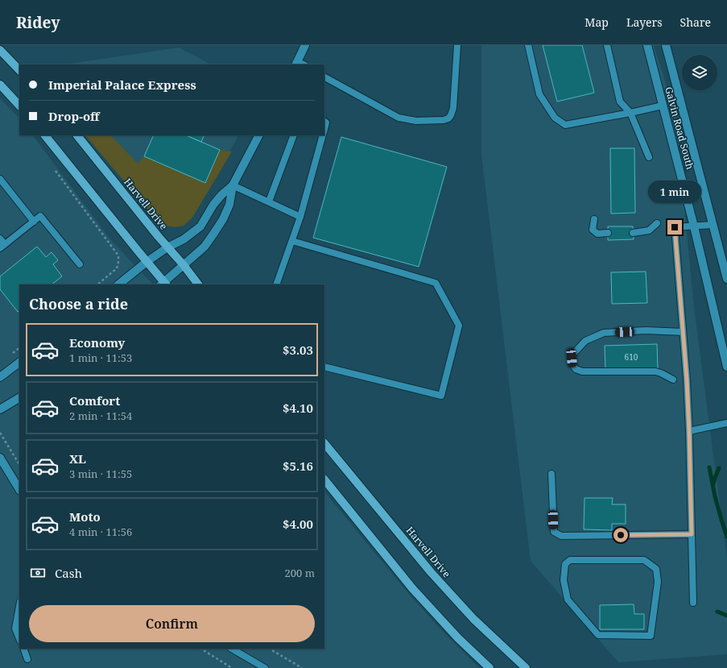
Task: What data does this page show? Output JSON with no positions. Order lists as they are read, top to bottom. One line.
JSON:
{"streets":{"main road":["Galvin Road South","Harvell Drive"]},"house_numbers":["610"],"page":{"header":"Ridey","nav":["Map","Layers","Share"],"banner":["Imperial Palace Express","Drop-off"],"bubble":"1 min","heading":"Choose a ride","list":[{"name":"Economy","note":"1 min · 11:53","value":"$3.03"},{"name":"Comfort","note":"2 min · 11:54","value":"$4.10"},{"name":"XL","note":"3 min · 11:55","value":"$5.16"},{"name":"Moto","note":"4 min · 11:56","value":"$4.00"}],"pay":["Cash","200 m"],"buttons":"Confirm"}}
